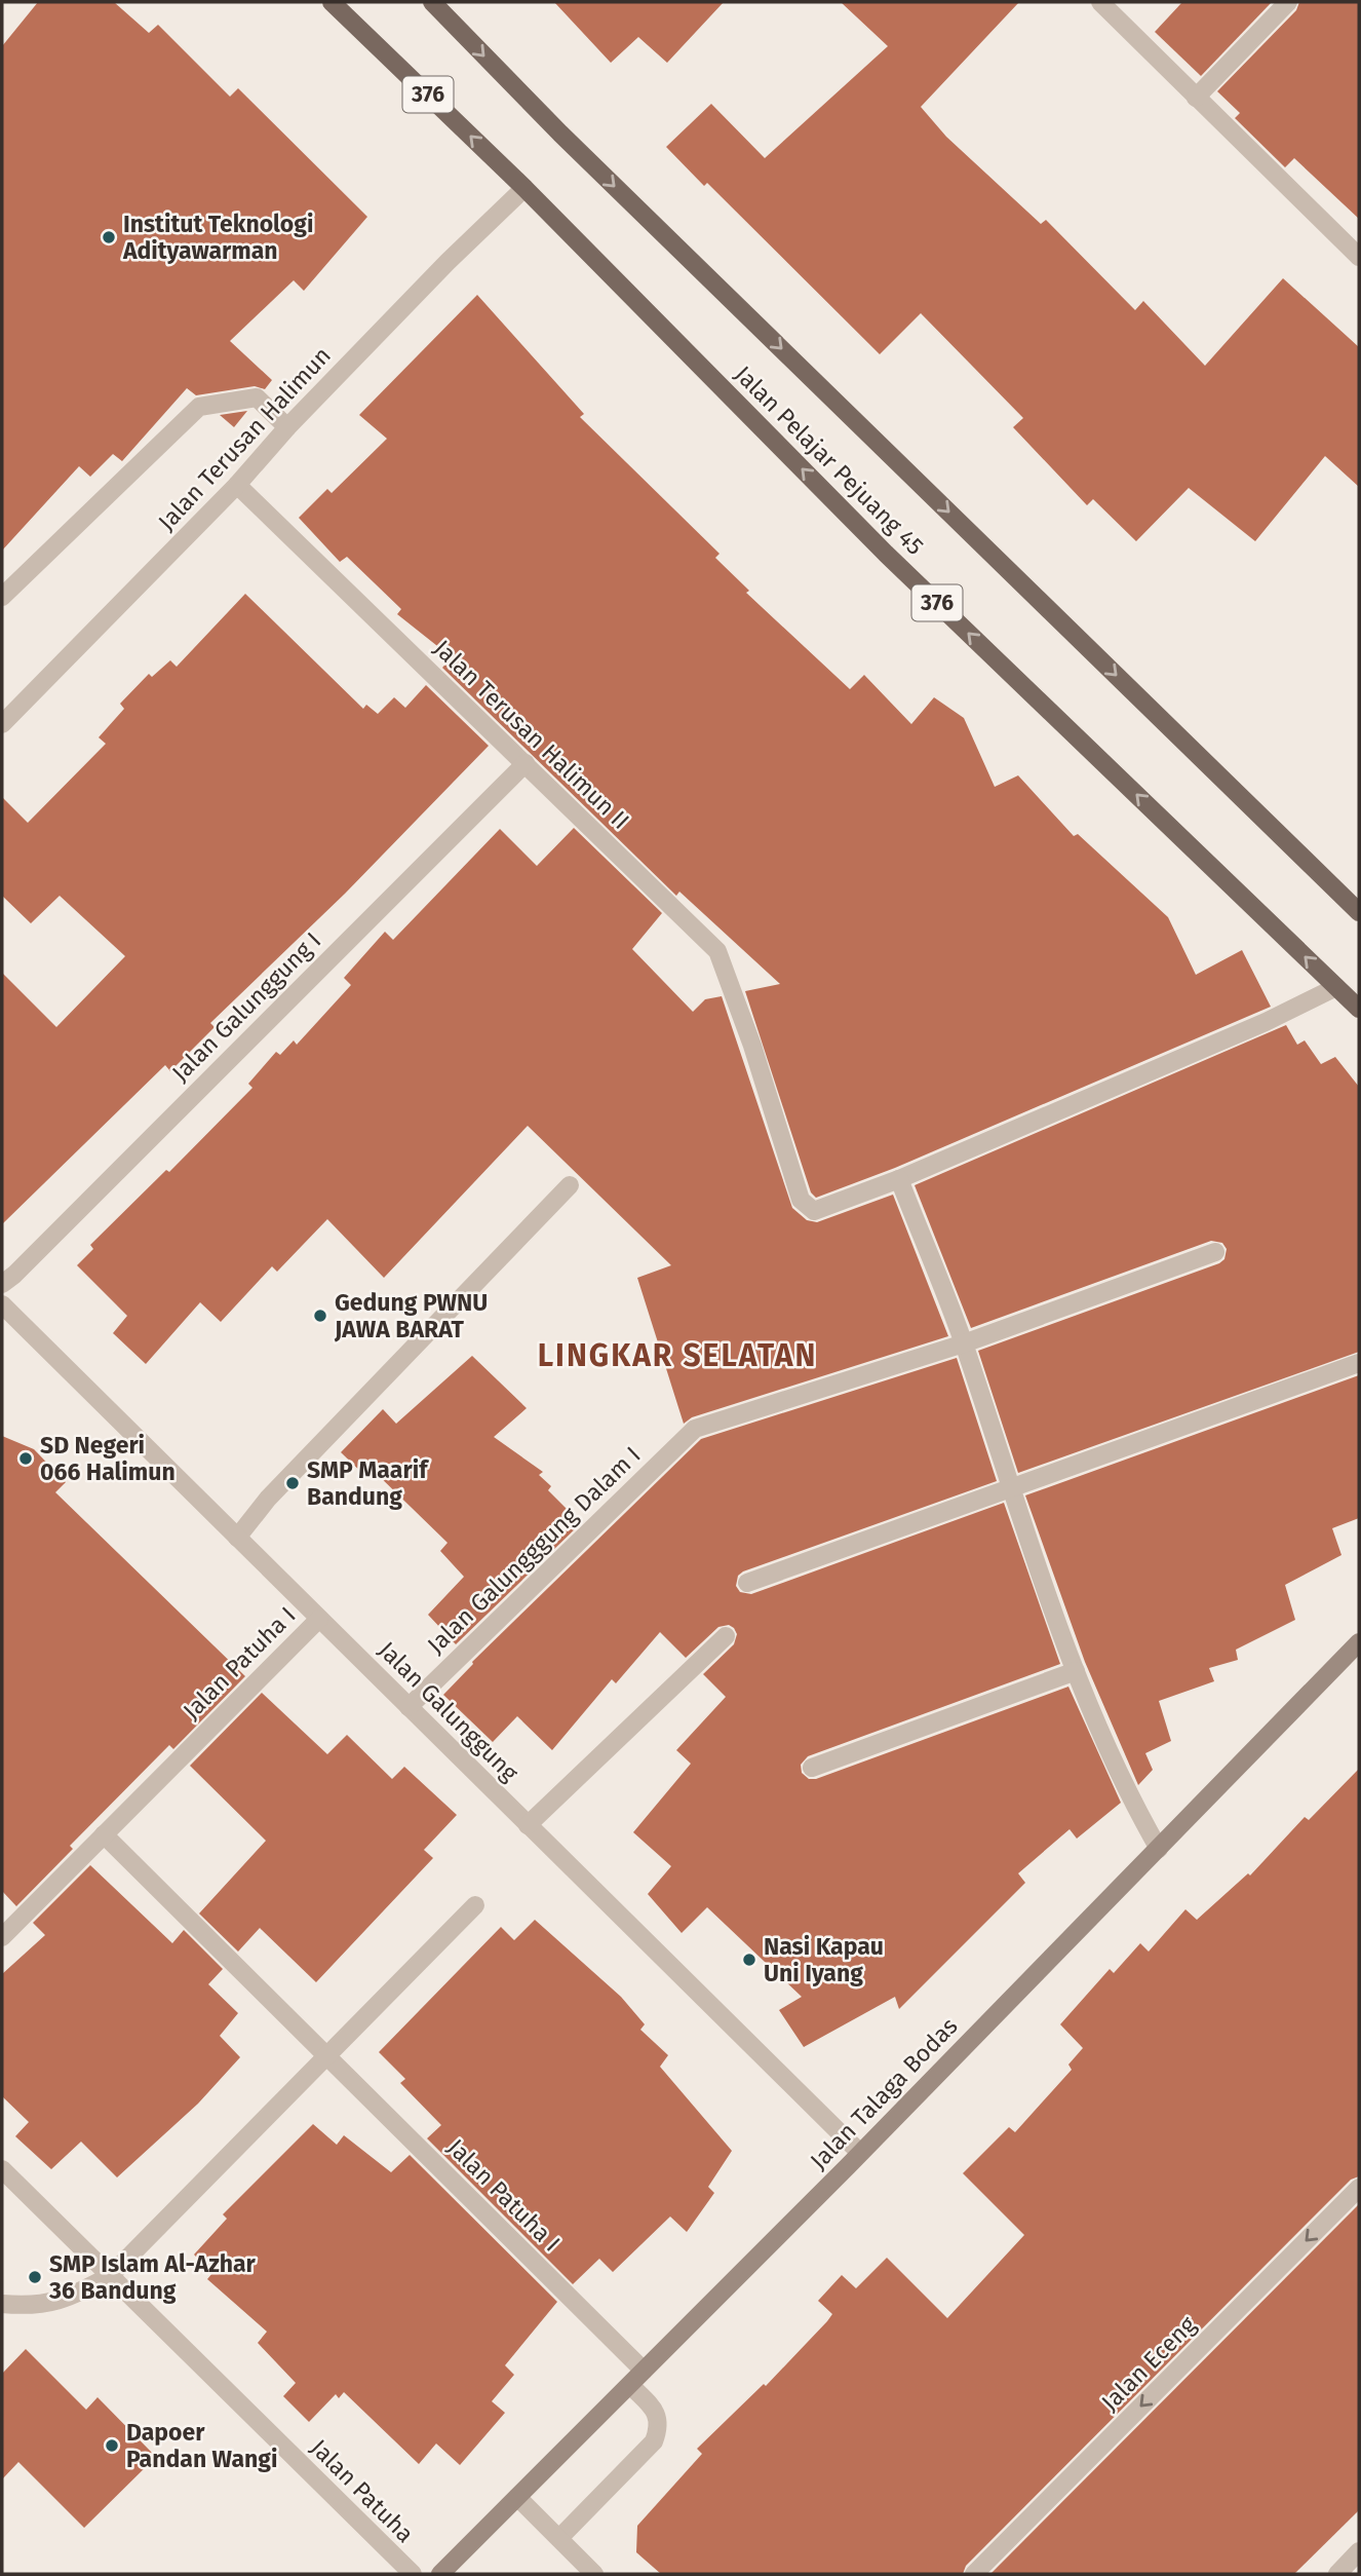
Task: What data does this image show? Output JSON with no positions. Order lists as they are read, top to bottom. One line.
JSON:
{"streets":{"main road":["376","Jalan Pelajar Pejuang 45"],"street":["Jalan Terusan Halimun","Jalan Terusan Halimun II","Jalan Galunggung I","Jalan Galungggung Dalam I","Jalan Patuha I","Jalan Galunggung","Jalan Talaga Bodas","Jalan Eceng","Jalan Patuha"]},"crossings":[["Jalan Terusan Halimun","Jalan Pelajar Pejuang 45"],["Jalan Terusan Halimun","Jalan Terusan Halimun II"],["Jalan Pelajar Pejuang 45","Jalan Terusan Halimun II"],["Jalan Terusan Halimun II","Jalan Galunggung I"],["Jalan Galungggung Dalam I","Jalan Galunggung"],["Jalan Patuha I","Jalan Galunggung"],["Jalan Patuha I","Jalan Talaga Bodas"],["Jalan Galunggung","Jalan Talaga Bodas"]],"one_way":["Jalan Eceng"],"districts":["LINGKAR SELATAN"],"places":["Institut Teknologi Adityawarman","Gedung PWNU JAWA BARAT","SD Negeri 066 Halimun","SMP Maarif Bandung","Nasi Kapau Uni Iyang","SMP Islam Al-Azhar 36 Bandung","Dapoer Pandan Wangi"]}
